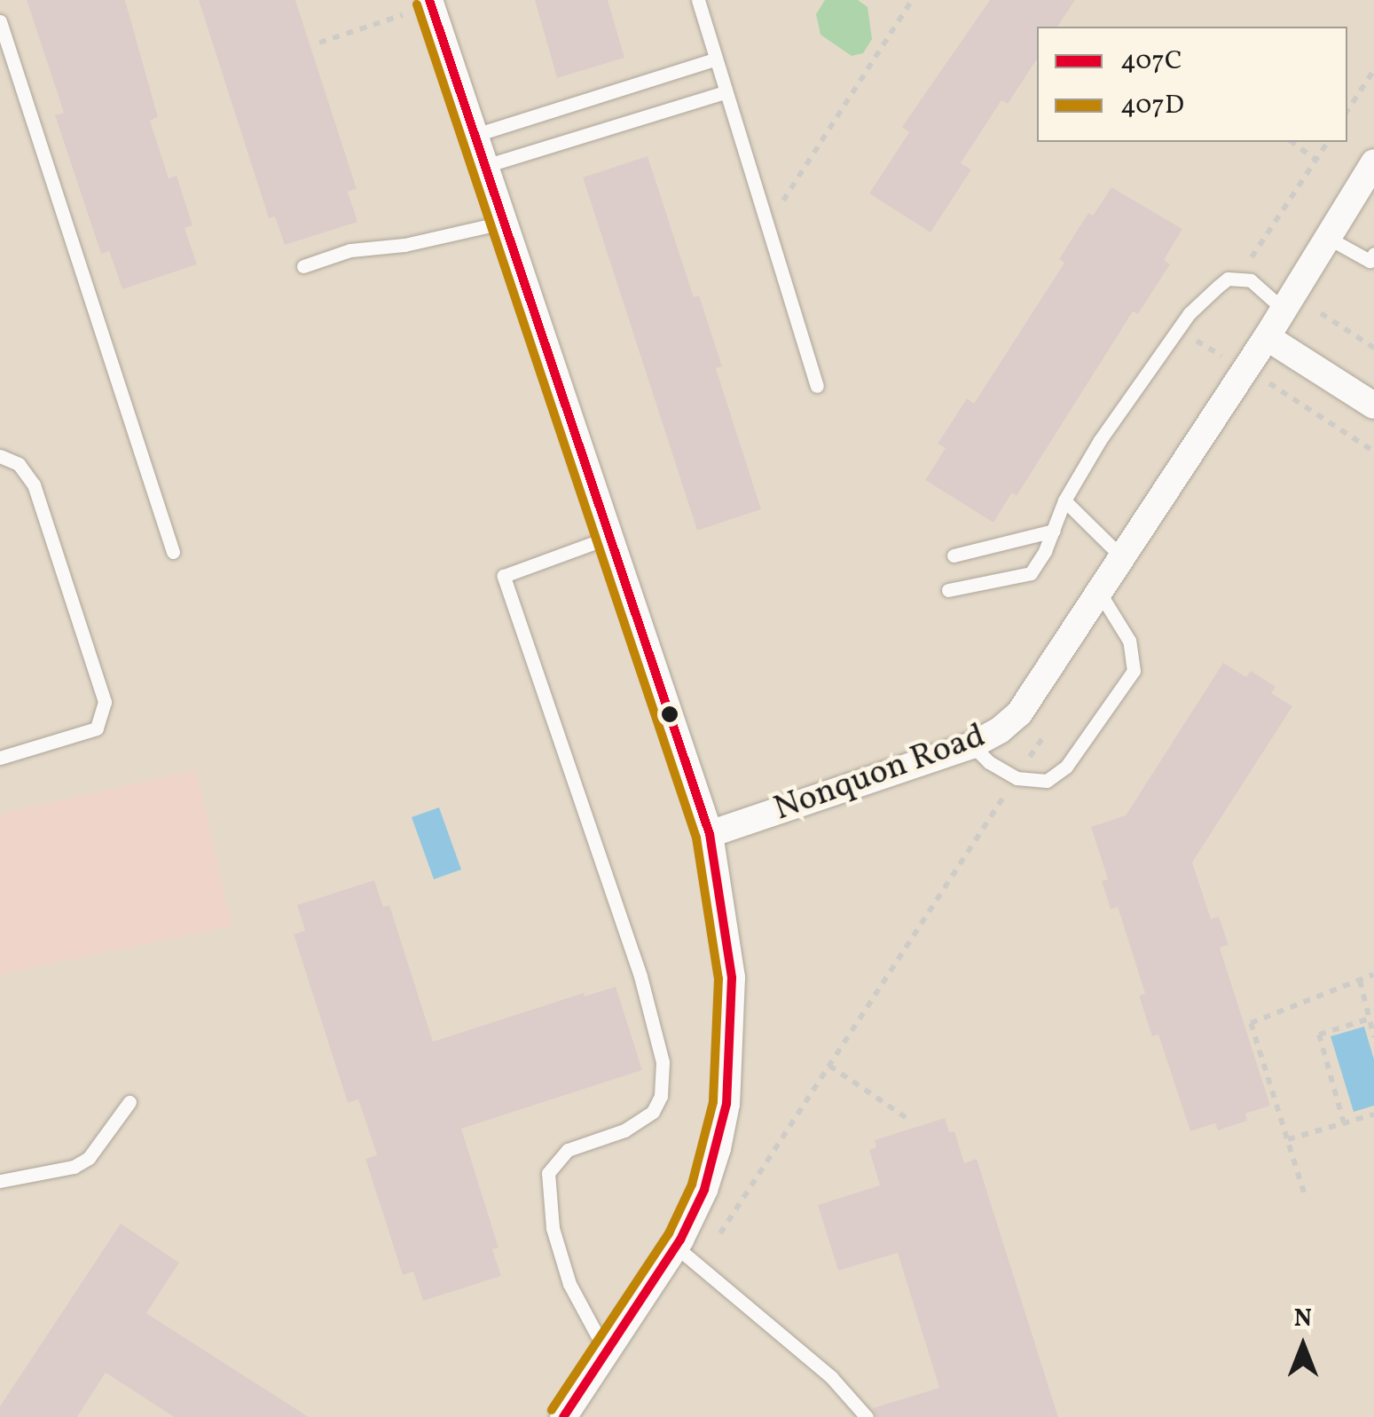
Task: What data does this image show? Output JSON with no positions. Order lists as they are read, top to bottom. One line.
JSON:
{"streets":{"street":["Nonquon Road"]},"lines":["transit line 407C","transit line 407D"],"legend":["407C","407D"],"north":"top"}
